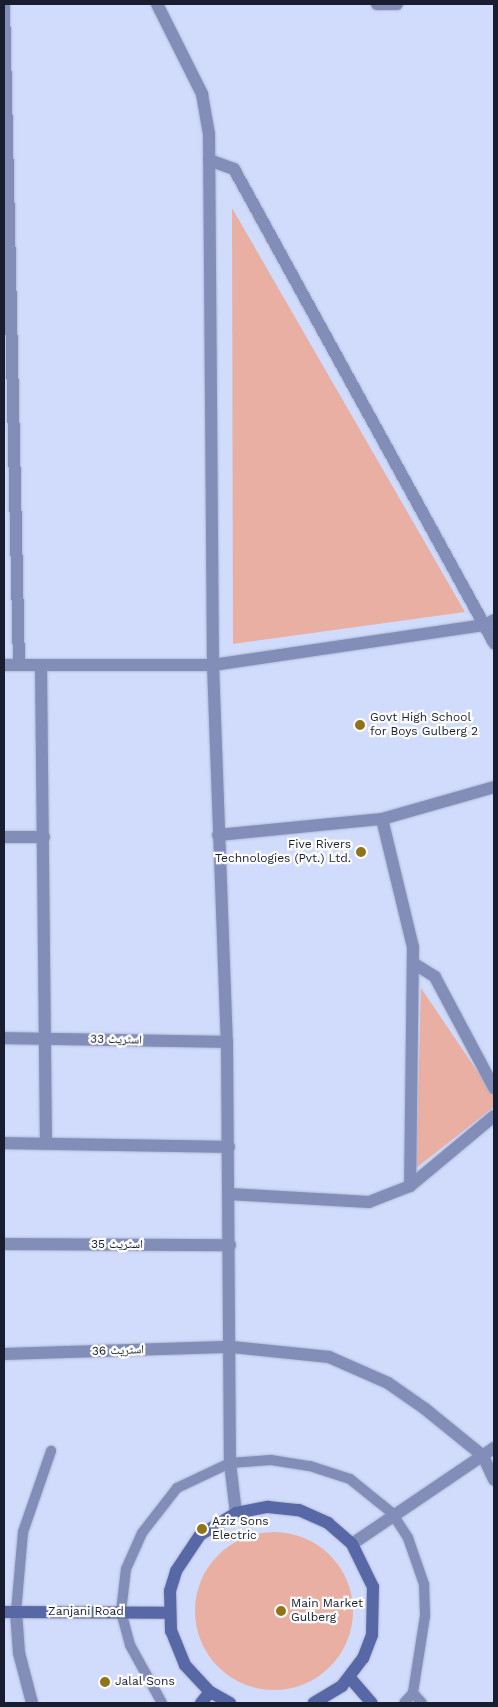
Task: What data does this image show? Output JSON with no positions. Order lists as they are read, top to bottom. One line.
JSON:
{"streets":{"street":["اسٹریٹ 33","اسٹریٹ 35","اسٹریٹ 36","Zanjani Road"]},"places":["Govt High School for Boys Gulberg 2","Five Rivers Technologies (Pvt.) Ltd.","Aziz Sons Electric","Main Market Gulberg","Jalal Sons"]}
